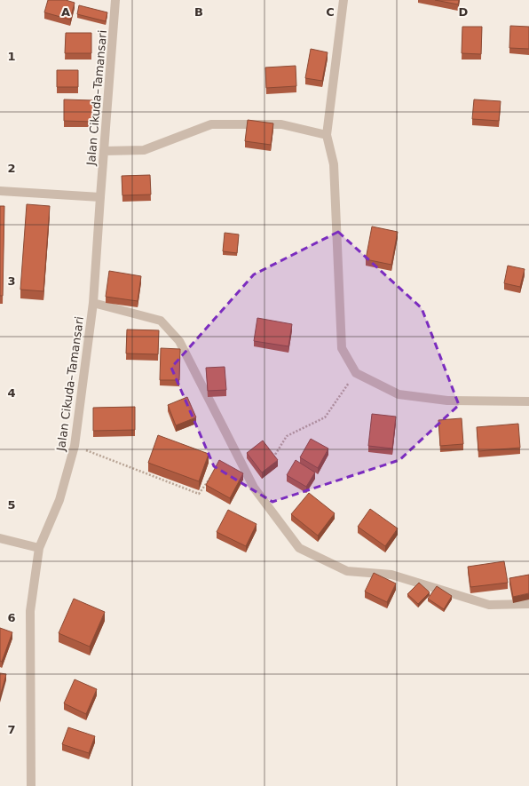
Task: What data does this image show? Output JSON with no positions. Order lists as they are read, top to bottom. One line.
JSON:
{"streets":{"street":["Jalan Cikuda–Tamansari"]},"grid":{"columns":["A","B","C","D"],"rows":["1","2","3","4","5","6","7"]}}
